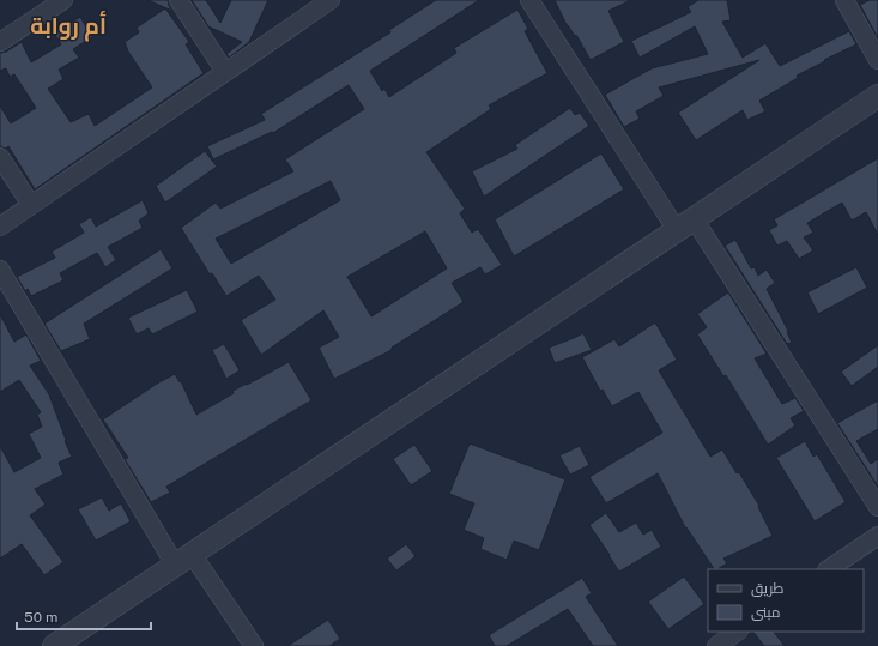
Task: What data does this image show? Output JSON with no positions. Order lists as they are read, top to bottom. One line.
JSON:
{"districts":["أم روابة"],"legend":["طريق","مبنى"],"scale_bar":"50 m"}
